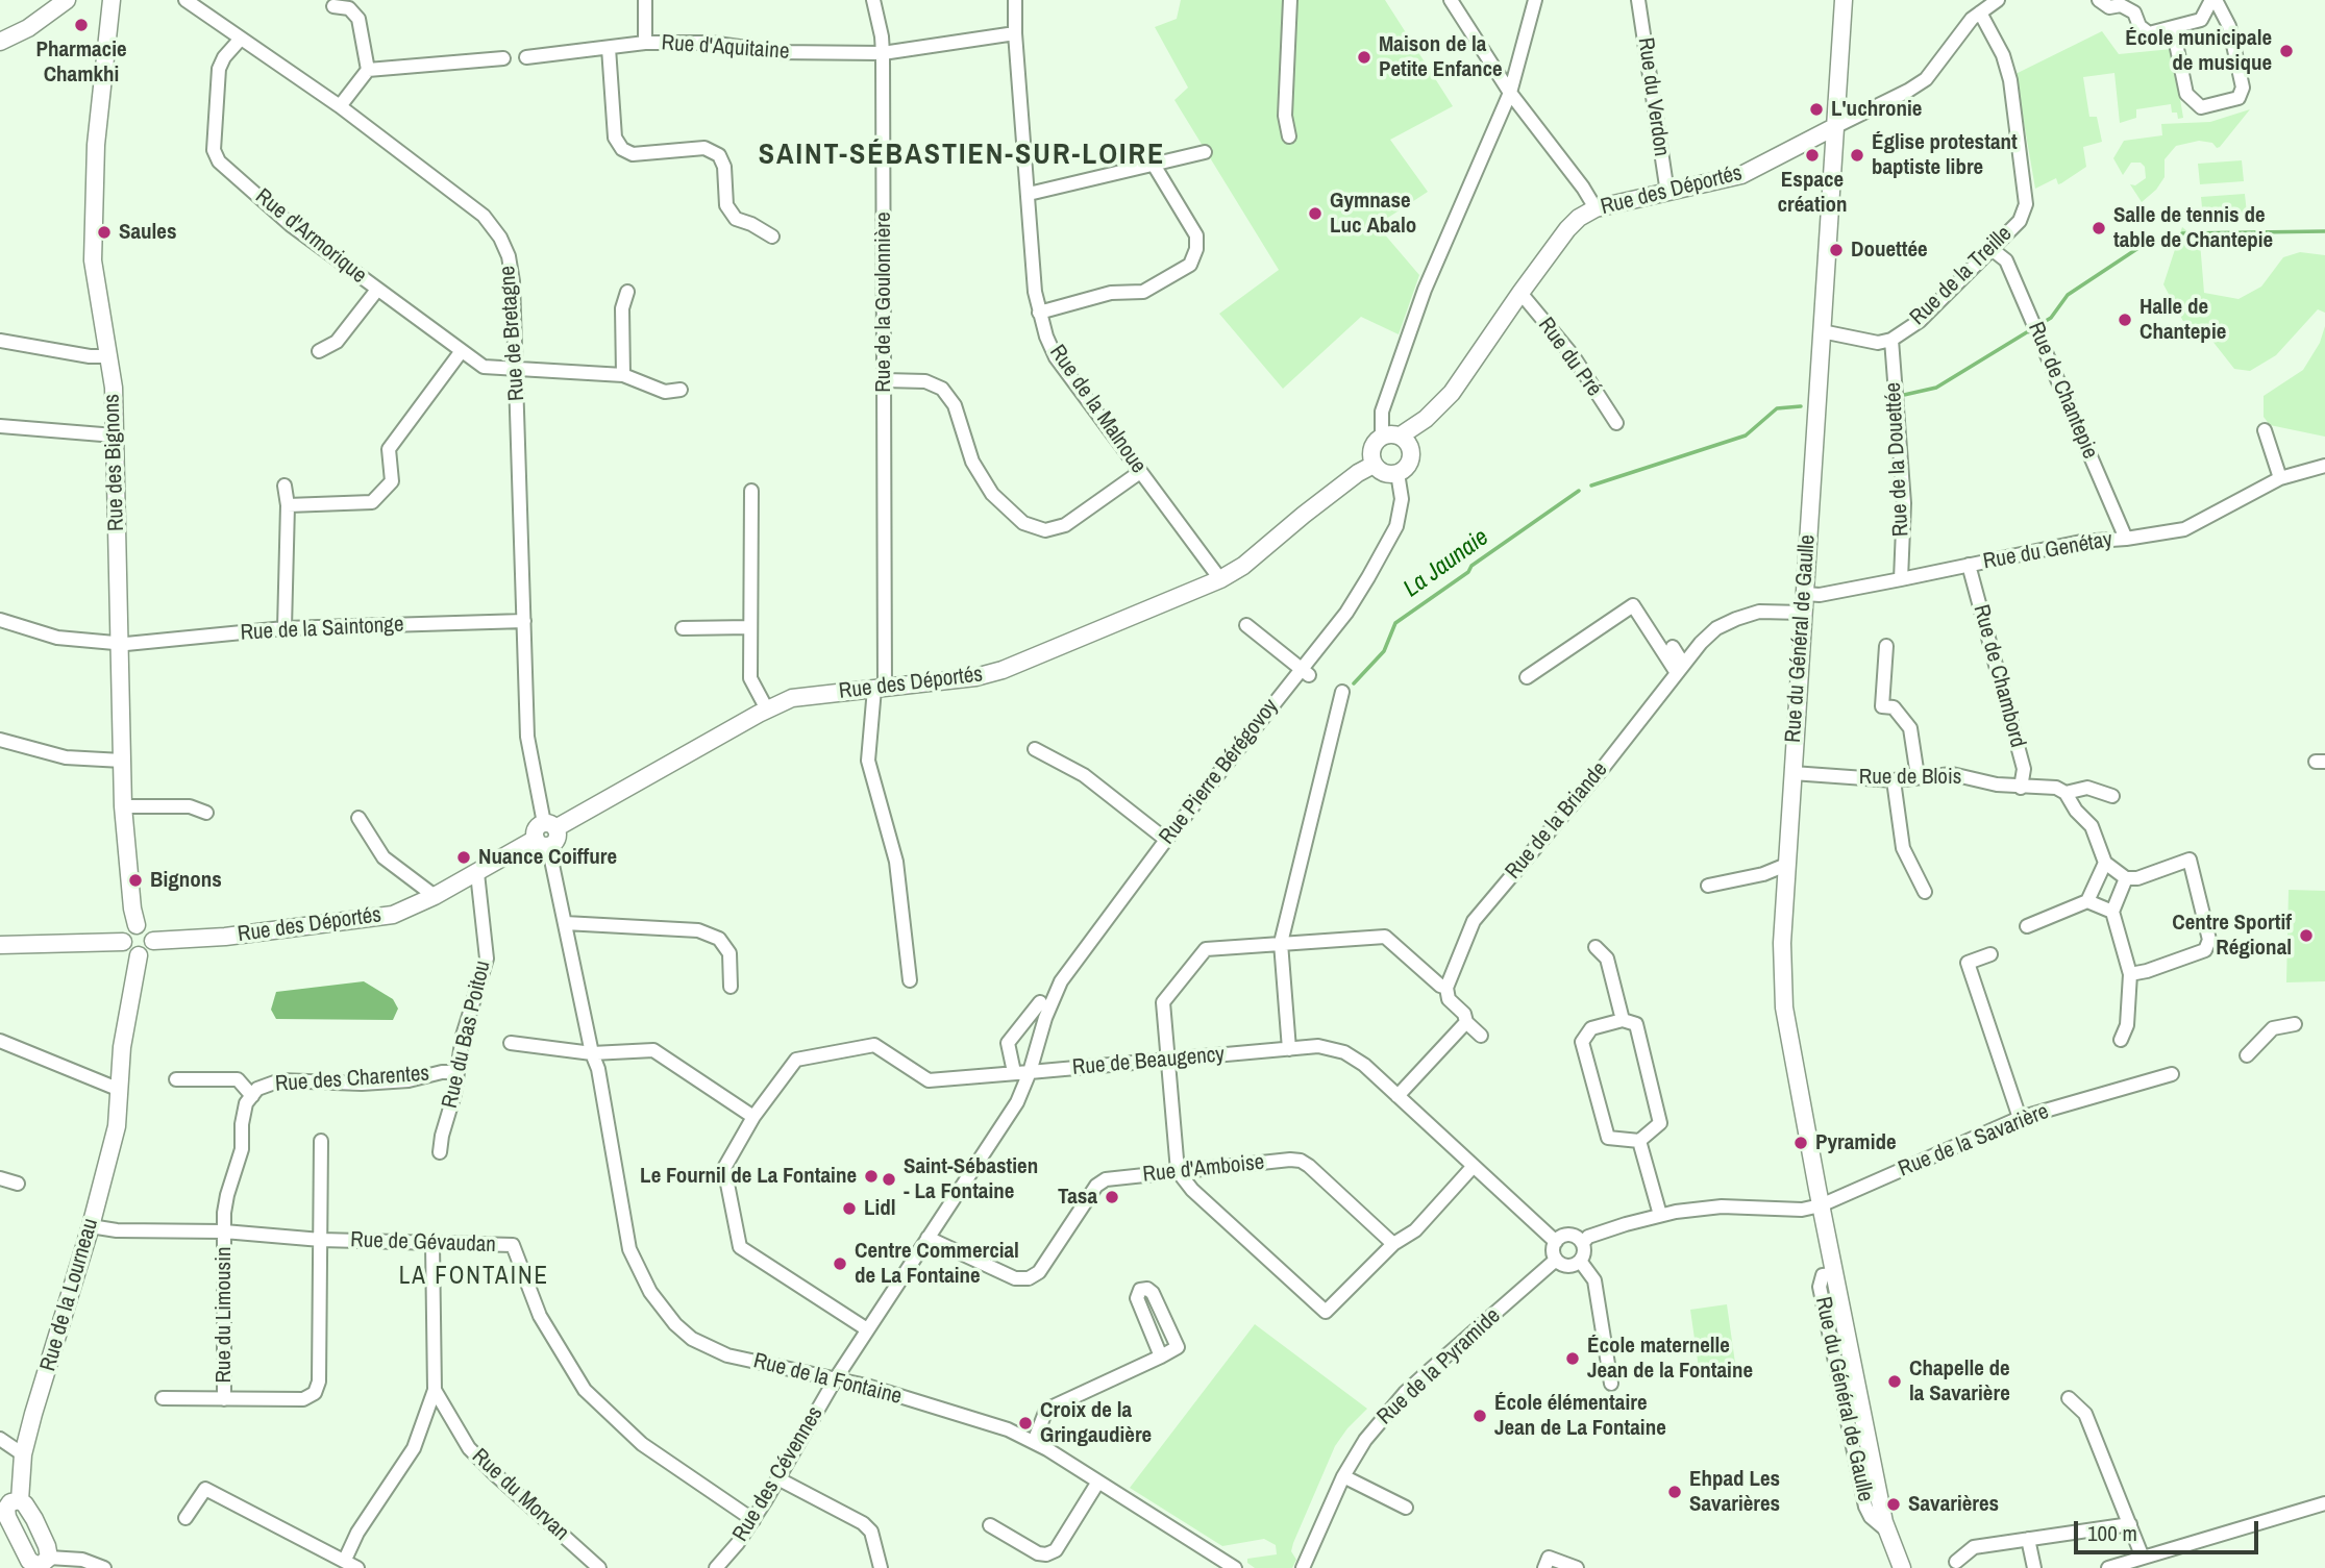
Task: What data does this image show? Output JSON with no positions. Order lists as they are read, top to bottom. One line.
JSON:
{"streets":{"street":["Rue d'Aquitaine","Rue du Verdon","Rue des Déportés","Rue d'Armorique","Rue de la Treille","Rue de la Goulonnière","Rue de Bretagne","Rue du Pré","Rue de Chantepie","Rue de la Malnoue","Rue de la Douettée","Rue des Bignons","Rue du Genétay","Rue de la Saintonge","Rue du Général de Gaulle","Rue de Chambord","Rue Pierre Bérégovoy","Rue de Blois","Rue de la Briande","Rue du Bas Poitou","Rue de Beaugency","Rue des Charentes","Rue de la Savarière","Rue d'Amboise","Rue de Gévaudan","Rue de la Lourneau","Rue du Limousin","Rue de la Pyramide","Rue de la Fontaine","Rue des Cévennes","Rue du Morvan"]},"crossings":[["Rue d'Aquitaine","Rue de la Goulonnière"],["Rue du Verdon","Rue des Déportés"],["Rue des Déportés","Rue de la Goulonnière"],["Rue des Déportés","Rue de Bretagne"],["Rue des Déportés","Rue du Pré"],["Rue des Déportés","Rue de la Malnoue"],["Rue des Déportés","Rue des Bignons"],["Rue des Déportés","Rue du Général de Gaulle"],["Rue des Déportés","Rue Pierre Bérégovoy"],["Rue des Déportés","Rue du Bas Poitou"],["Rue des Déportés","Rue de la Lourneau"],["Rue des Déportés","Rue de la Fontaine"],["Rue d'Armorique","Rue de Bretagne"],["Rue de la Treille","Rue de Chantepie"],["Rue de la Treille","Rue de la Douettée"],["Rue de la Treille","Rue du Général de Gaulle"],["Rue de Bretagne","Rue de la Saintonge"],["Rue de Chantepie","Rue du Genétay"],["Rue de la Douettée","Rue du Genétay"],["Rue des Bignons","Rue de la Saintonge"],["Rue des Bignons","Rue de la Lourneau"],["Rue du Genétay","Rue du Général de Gaulle"],["Rue du Genétay","Rue de Chambord"],["Rue du Général de Gaulle","Rue de Blois"],["Rue du Général de Gaulle","Rue de la Briande"],["Rue du Général de Gaulle","Rue de la Savarière"],["Rue de Chambord","Rue de Blois"],["Rue Pierre Bérégovoy","Rue de Beaugency"],["Rue du Bas Poitou","Rue des Charentes"],["Rue de Beaugency","Rue de la Pyramide"],["Rue des Charentes","Rue de Gévaudan"],["Rue des Charentes","Rue du Limousin"],["Rue de Gévaudan","Rue de la Lourneau"],["Rue de Gévaudan","Rue du Limousin"],["Rue de Gévaudan","Rue des Cévennes"],["Rue de Gévaudan","Rue du Morvan"],["Rue de la Fontaine","Rue des Cévennes"]],"districts":["SAINT-SÉBASTIEN-SUR-LOIRE","LA FONTAINE"],"water":["La Jaunaie"],"places":["Pharmacie Chamkhi","École municipale de musique","Maison de la Petite Enfance","L'uchronie","Espace création","Église protestant baptiste libre","Gymnase Luc Abalo","Salle de tennis de table de Chantepie","Saules","Douettée","Halle de Chantepie","Nuance Coiffure","Bignons","Centre Sportif Régional","Pyramide","Le Fournil de La Fontaine","Saint-Sébastien - La Fontaine","Tasa","Lidl","Centre Commercial de La Fontaine","École maternelle Jean de la Fontaine","Chapelle de la Savarière","École élémentaire Jean de La Fontaine","Croix de la Gringaudière","Ehpad Les Savarières","Savarières"],"scale_bar":"100 m"}
